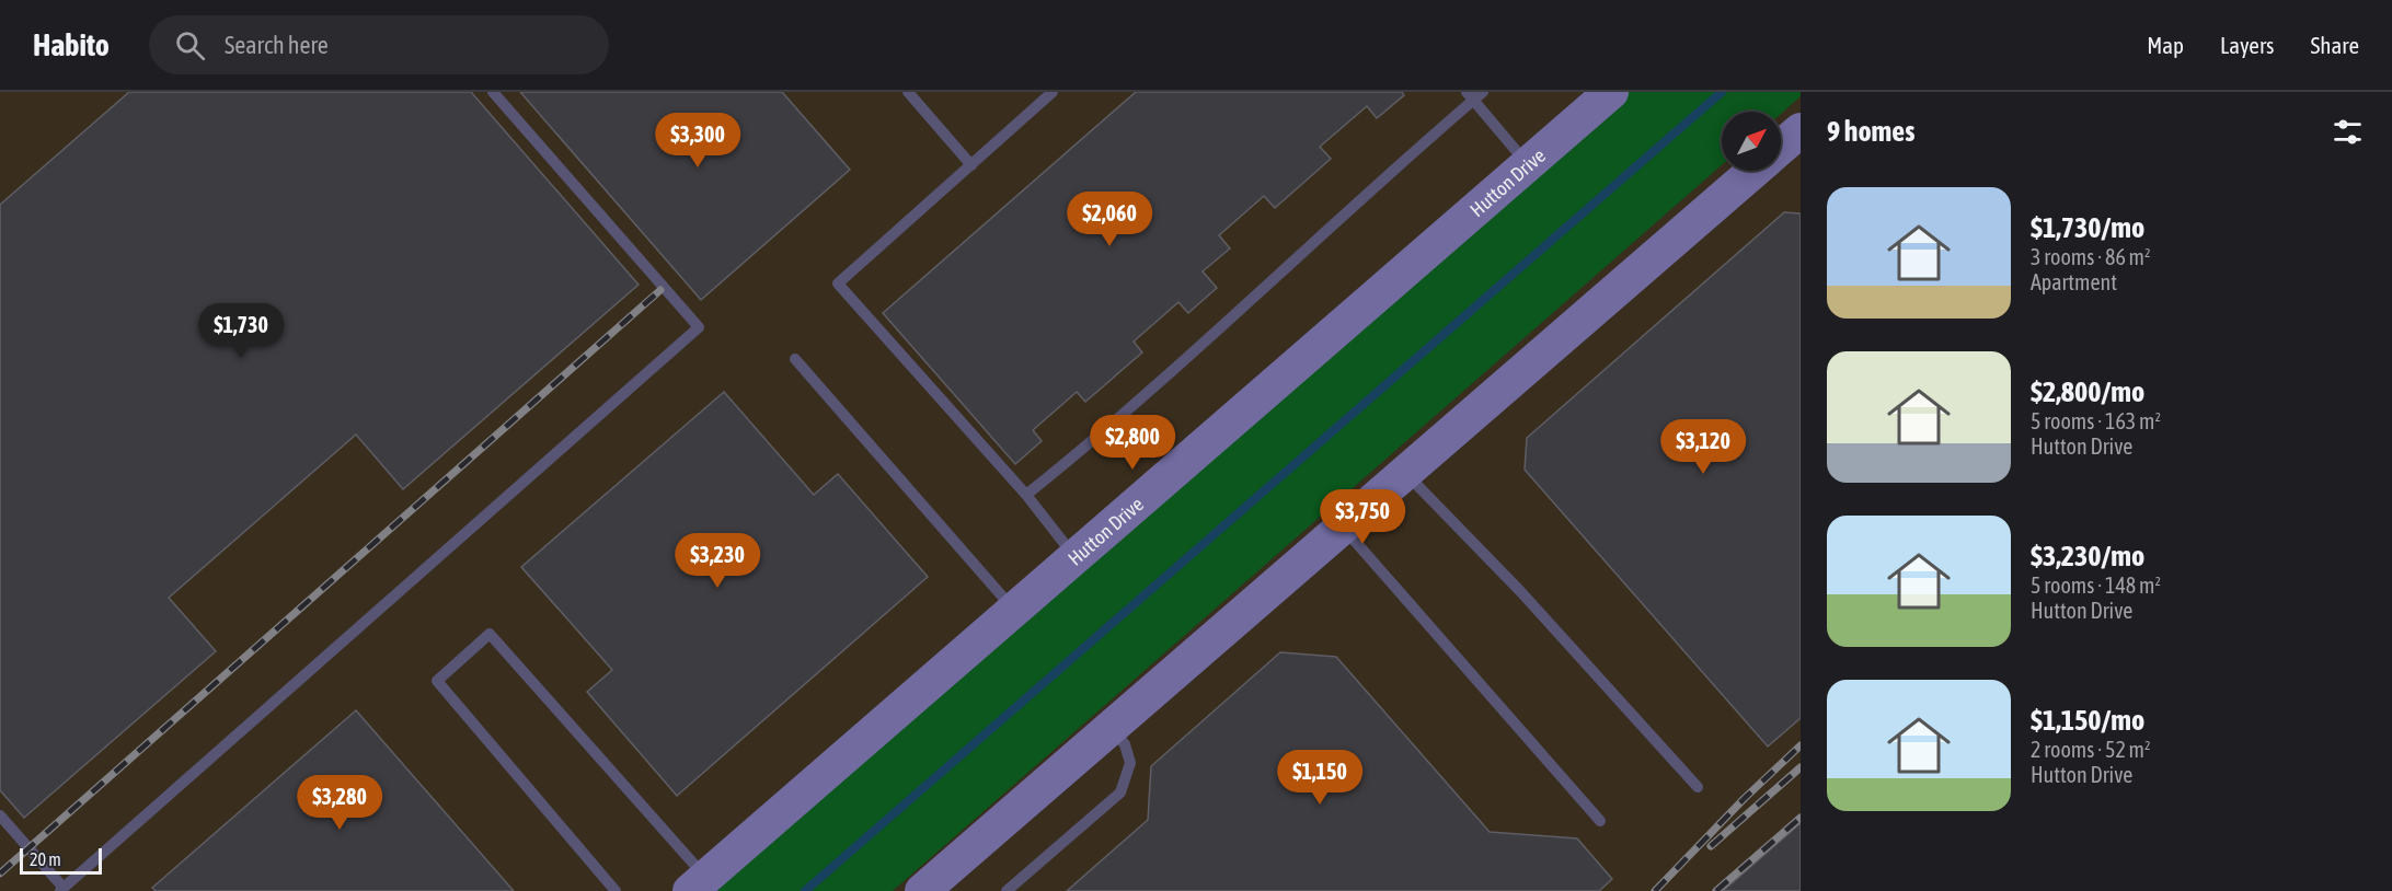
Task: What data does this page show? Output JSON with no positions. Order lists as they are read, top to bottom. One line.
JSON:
{"streets":{"street":["Hutton Drive"]},"scale_bar":"20 m","north":"top right","page":{"header":"Habito","search":"Search here","nav":["Map","Layers","Share"],"heading":"9 homes","price":["$3,300","$2,060","$1,730","$2,800","$3,120","$3,750","$3,230","$1,150","$3,280"],"list":[{"name":"$1,730/mo","note":"3 rooms · 86 m² · Apartment"},{"name":"$2,800/mo","note":"5 rooms · 163 m² · Hutton Drive"},{"name":"$3,230/mo","note":"5 rooms · 148 m² · Hutton Drive"},{"name":"$1,150/mo","note":"2 rooms · 52 m² · Hutton Drive"}],"scale":"20 m"}}
